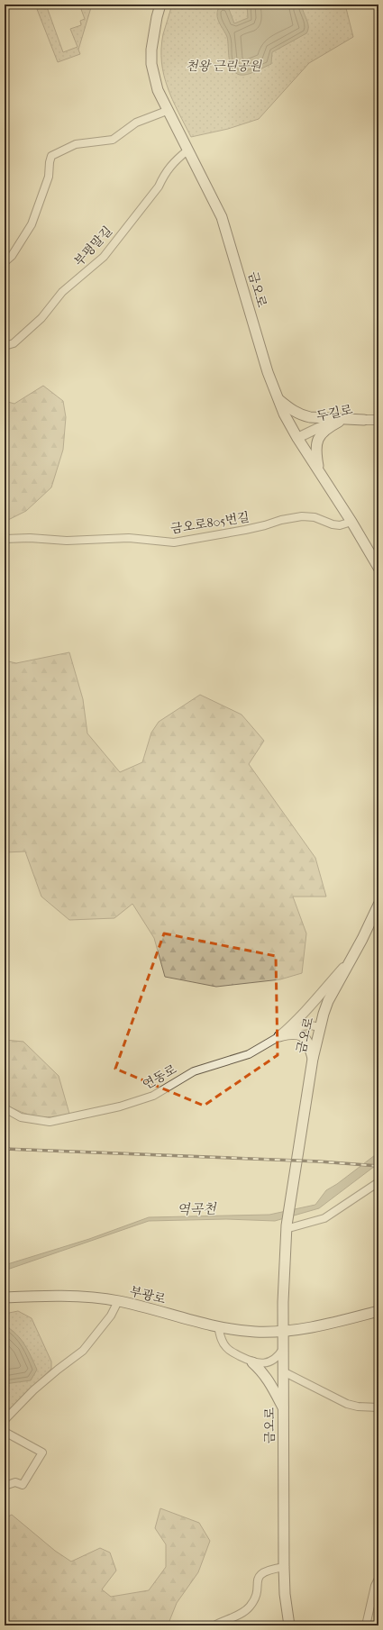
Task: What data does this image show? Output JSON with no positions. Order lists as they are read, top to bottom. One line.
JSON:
{"streets":{"main road":["금오로","부광로"],"street":["부평말길","두길로","금오로805번길","연동로"]},"crossings":[["부평말길","금오로"],["금오로","두길로"],["금오로","금오로805번길"],["금오로","연동로"],["금오로","부광로"]],"water":["역곡천"],"parks":["천왕 근린공원"]}
